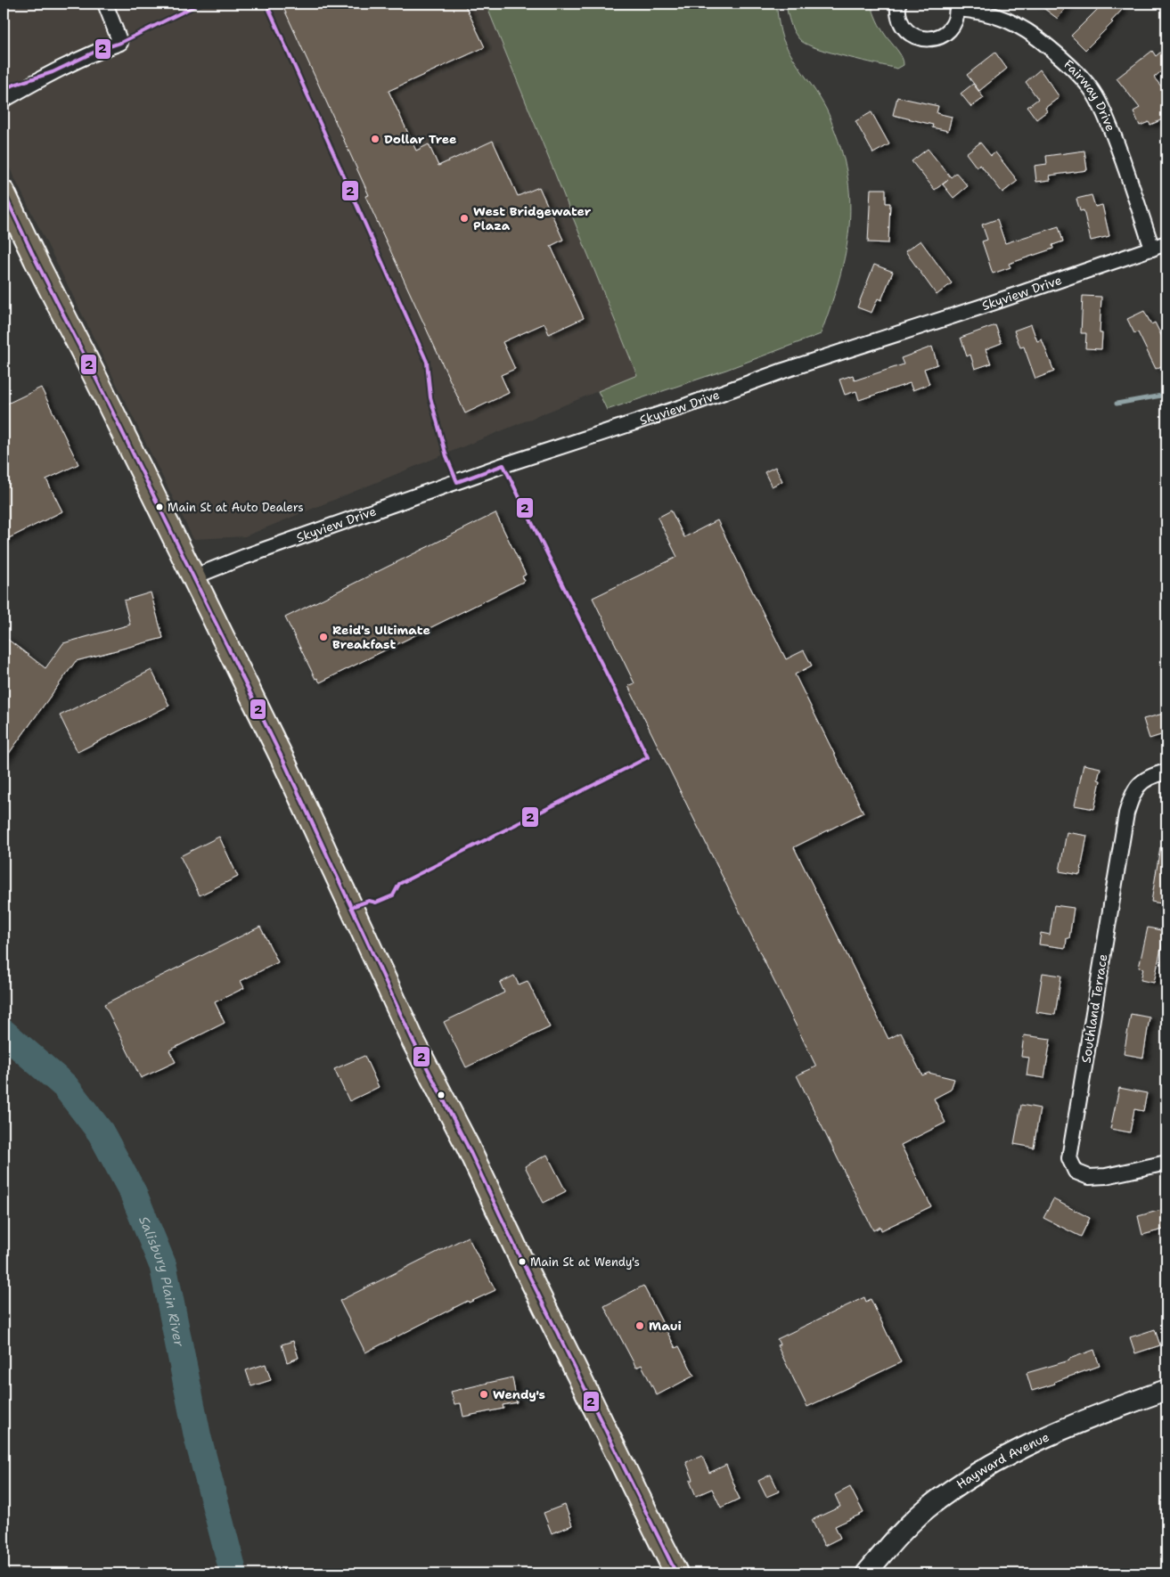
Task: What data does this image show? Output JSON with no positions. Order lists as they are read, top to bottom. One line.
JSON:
{"streets":{"main road":["Hayward Avenue"],"street":["Fairway Drive","Skyview Drive","Southland Terrace"]},"crossings":[["Fairway Drive","Skyview Drive"]],"water":["Salisbury Plain River"],"places":["Dollar Tree","West Bridgewater Plaza","Main St at Auto Dealers","Reid's Ultimate Breakfast","Main St at Wendy's","Maui","Wendy's"],"lines":["transit line 2"]}
